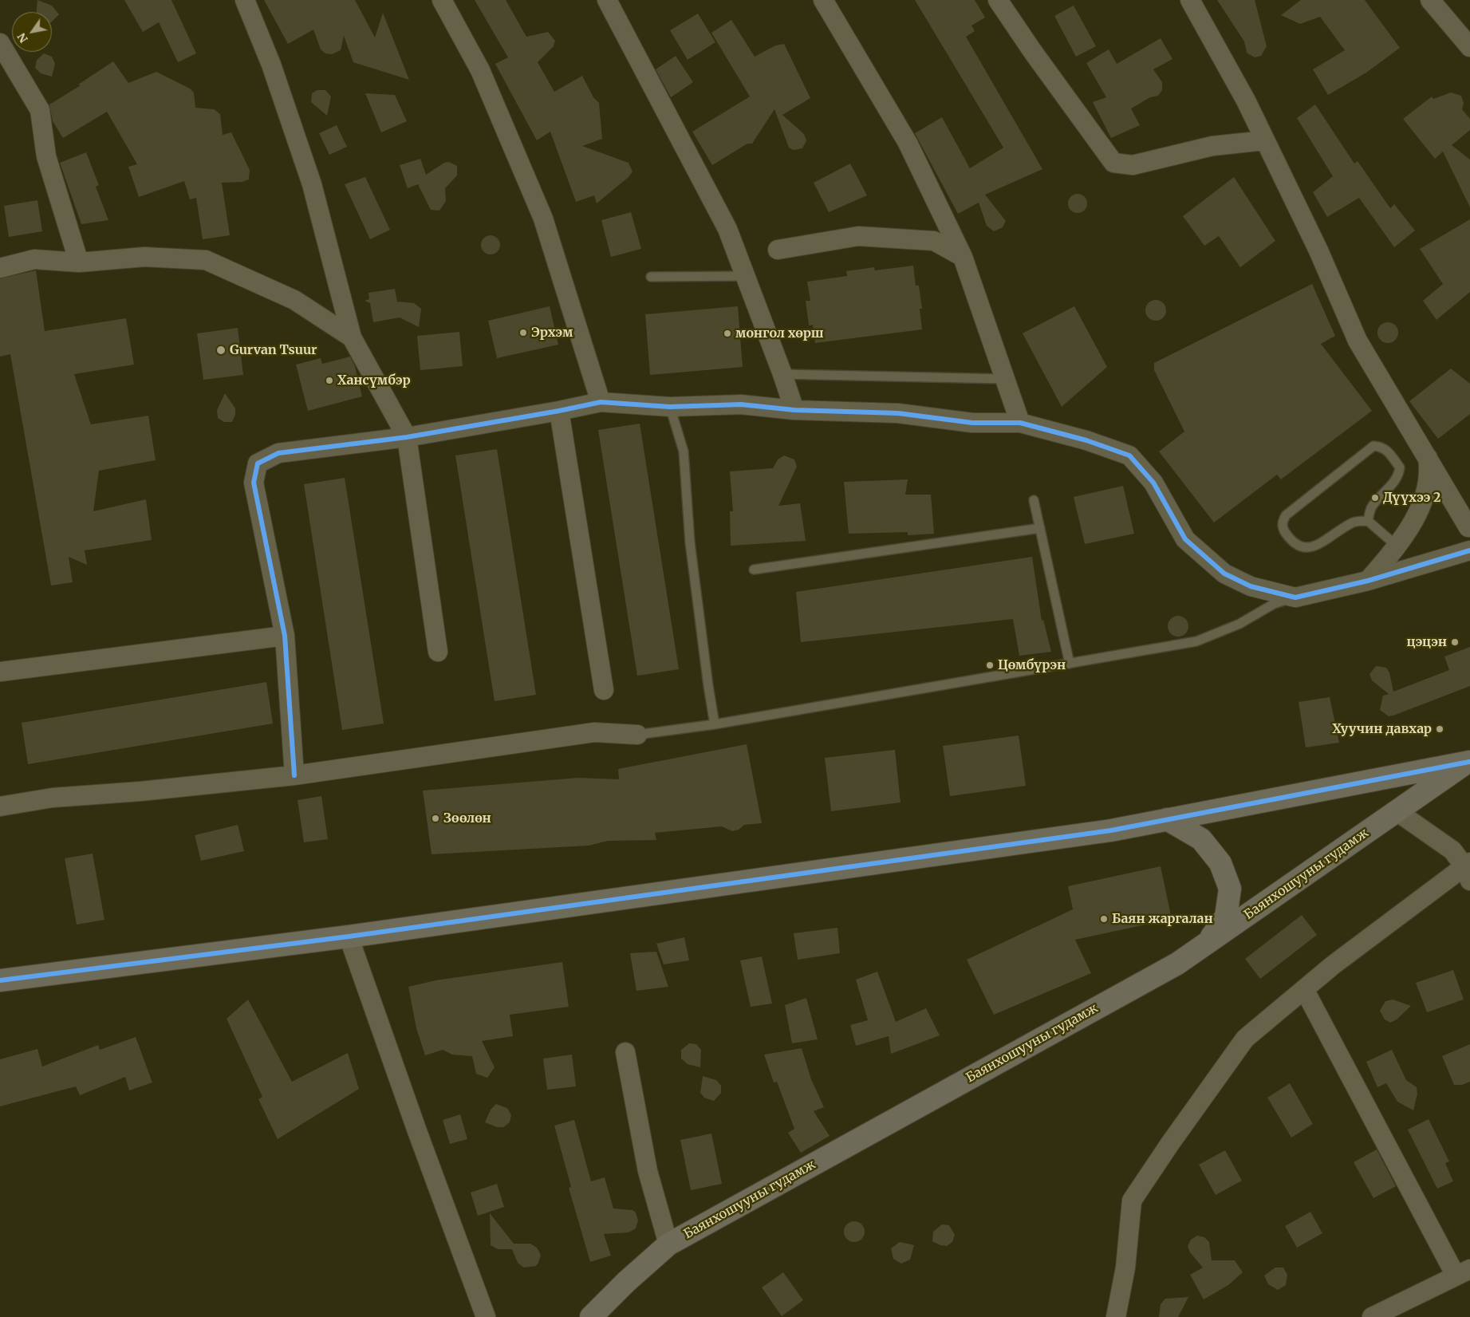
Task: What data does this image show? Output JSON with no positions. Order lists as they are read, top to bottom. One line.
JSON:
{"streets":{"street":["Баянхошууны гудамж"]},"places":["Эрхэм","монгол хөрш","Gurvan Tsuur","Хансүмбэр","Дүүхээ 2","цэцэн","Цөмбүрэн","Хуучин давхар","Зөөлөн","Баян жаргалан"],"north":"bottom left"}
